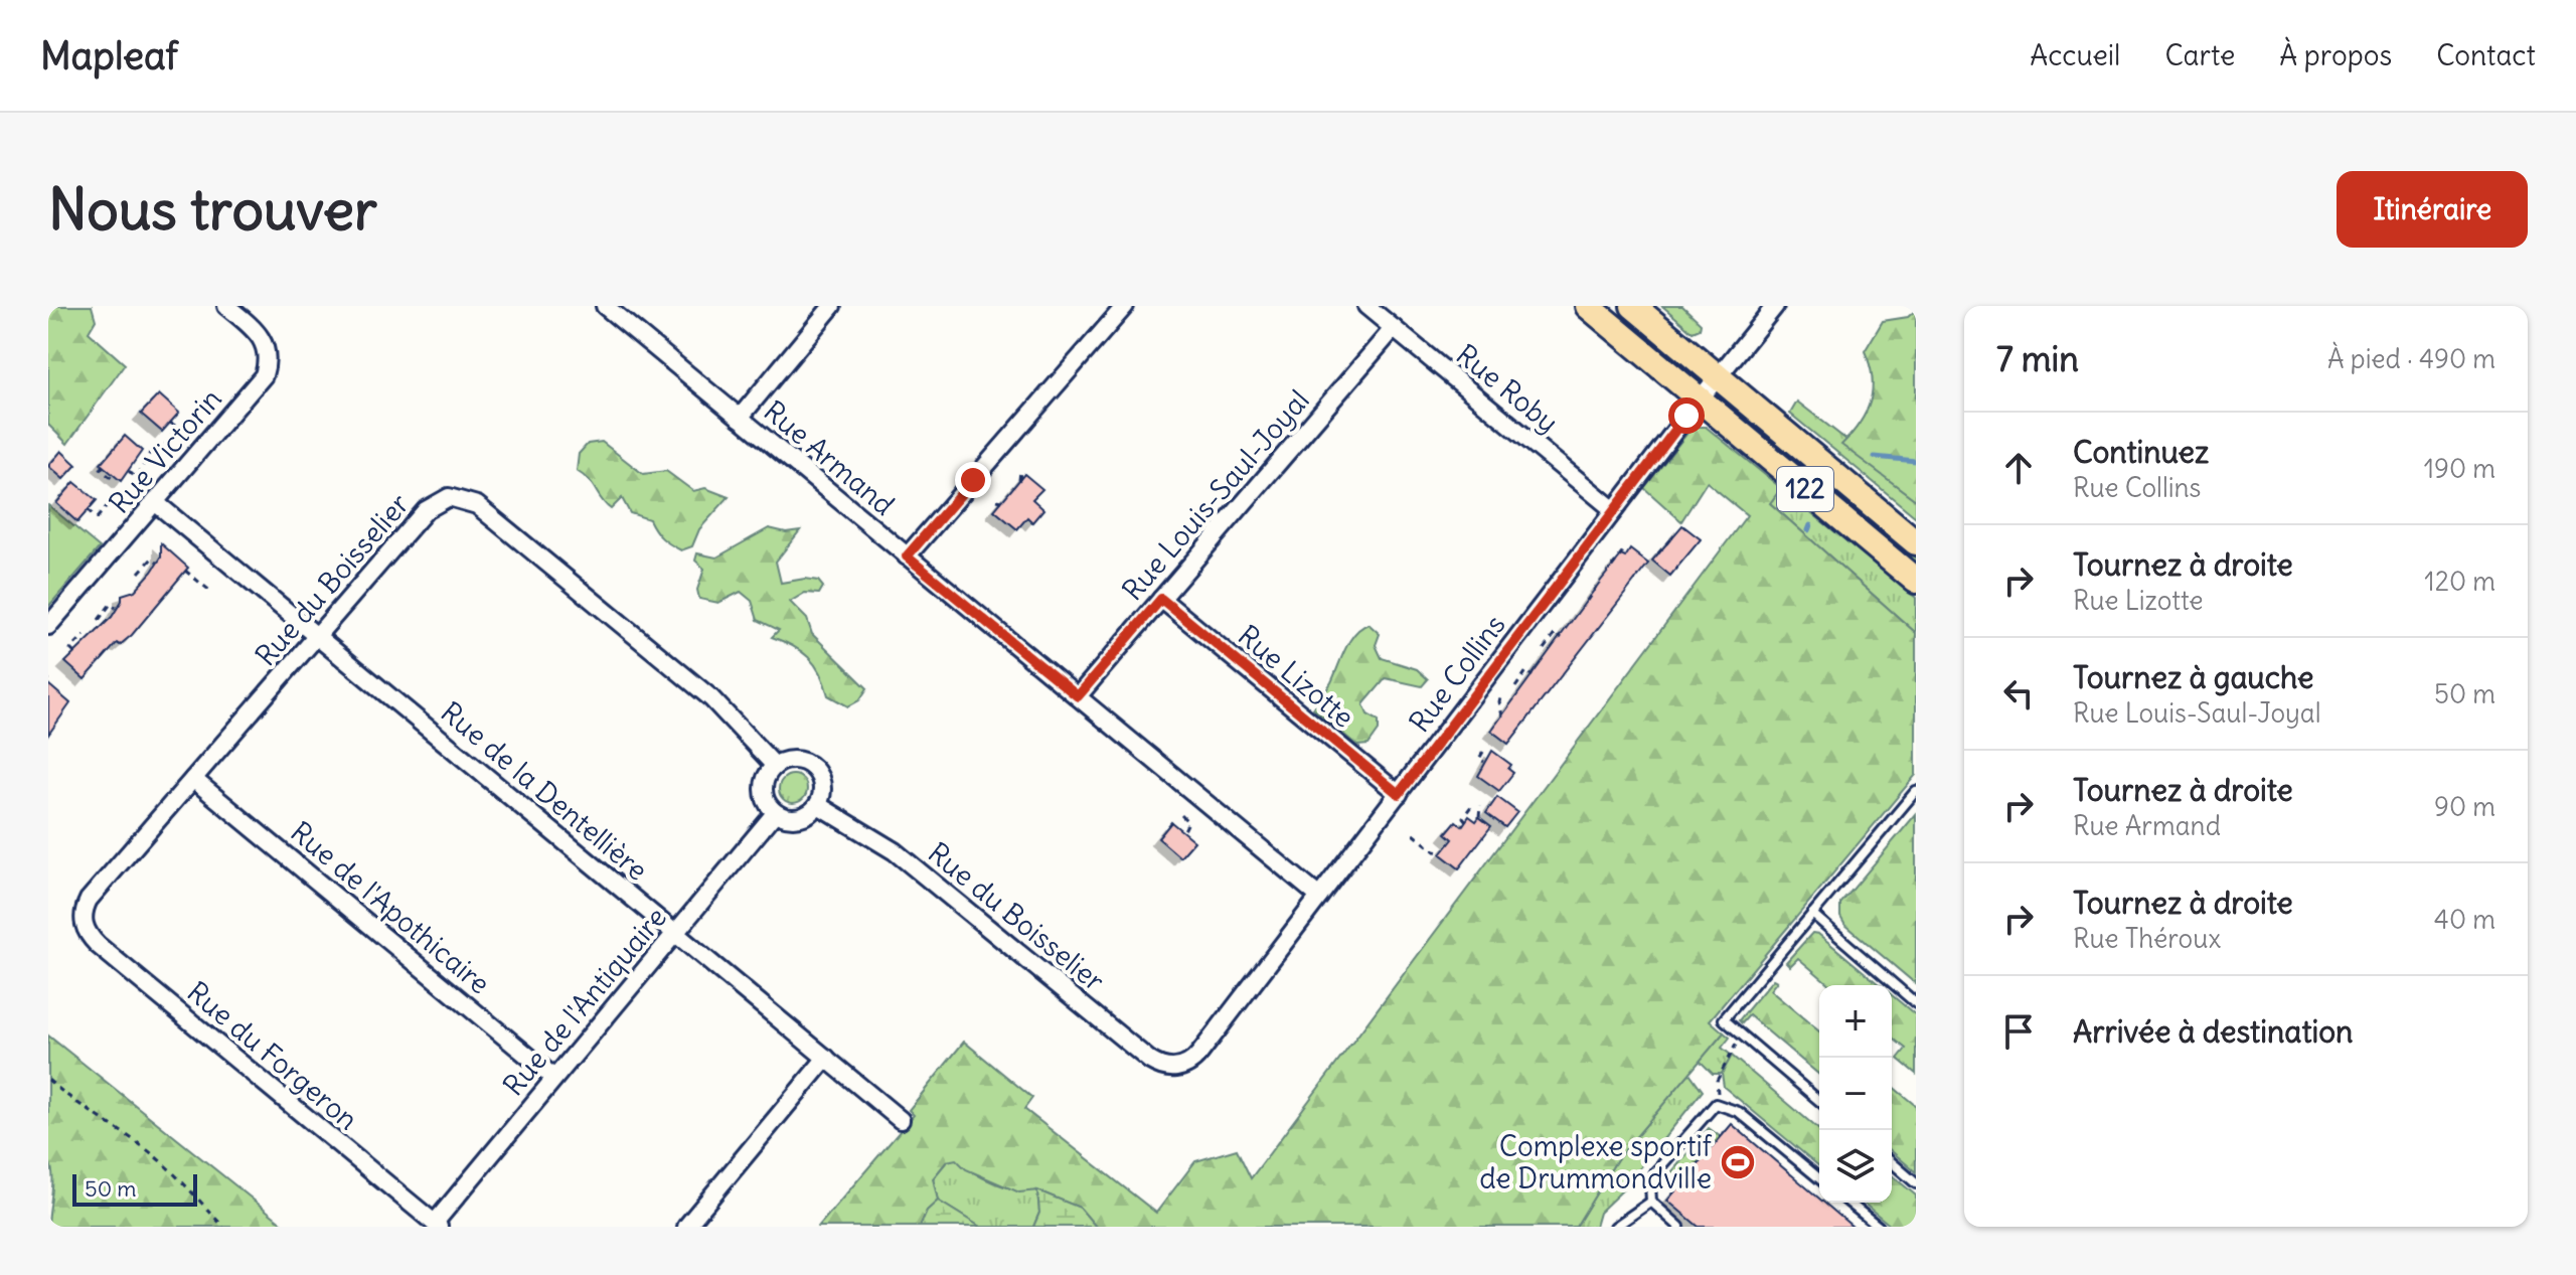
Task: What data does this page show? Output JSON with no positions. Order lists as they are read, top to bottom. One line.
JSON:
{"streets":{"main road":["122"],"street":["Rue Roby","Rue Victorin","Rue Armand","Rue Louis-Saul-Joyal","Rue du Boisselier","Rue Collins","Rue Lizotte","Rue de la Dentellière","Rue de l'Apothicaire","Rue de l'Antiquaire","Rue du Forgeron"]},"crossings":[["Rue Roby","Rue Louis-Saul-Joyal"],["Rue Roby","Rue Collins"],["Rue Victorin","Rue de la Dentellière"],["Rue Armand","Rue Louis-Saul-Joyal"],["Rue Armand","Rue Collins"],["122","Rue Collins"],["Rue Louis-Saul-Joyal","Rue Lizotte"],["Rue du Boisselier","Rue Collins"],["Rue du Boisselier","Rue de la Dentellière"],["Rue du Boisselier","Rue de l'Apothicaire"],["Rue du Boisselier","Rue de l'Antiquaire"],["Rue du Boisselier","Rue du Forgeron"],["Rue Collins","Rue Lizotte"],["Rue de la Dentellière","Rue de l'Antiquaire"],["Rue de l'Apothicaire","Rue de l'Antiquaire"],["Rue de l'Antiquaire","Rue du Forgeron"]],"places":{"sports":["Complexe sportif de Drummondville"]},"scale_bar":"50 m","page":{"header":"Mapleaf","nav":["Accueil","Carte","À propos","Contact"],"buttons":"Itinéraire","title":"Nous trouver","heading":["7 min","À pied · 490 m"],"list":[["Continuez","Rue Collins","190 m"],["Tournez à droite","Rue Lizotte","120 m"],["Tournez à gauche","Rue Louis-Saul-Joyal","50 m"],["Tournez à droite","Rue Armand","90 m"],["Tournez à droite","Rue Théroux","40 m"],"Arrivée à destination"],"map_buttons":["+","−"],"scale":"50 m"}}
